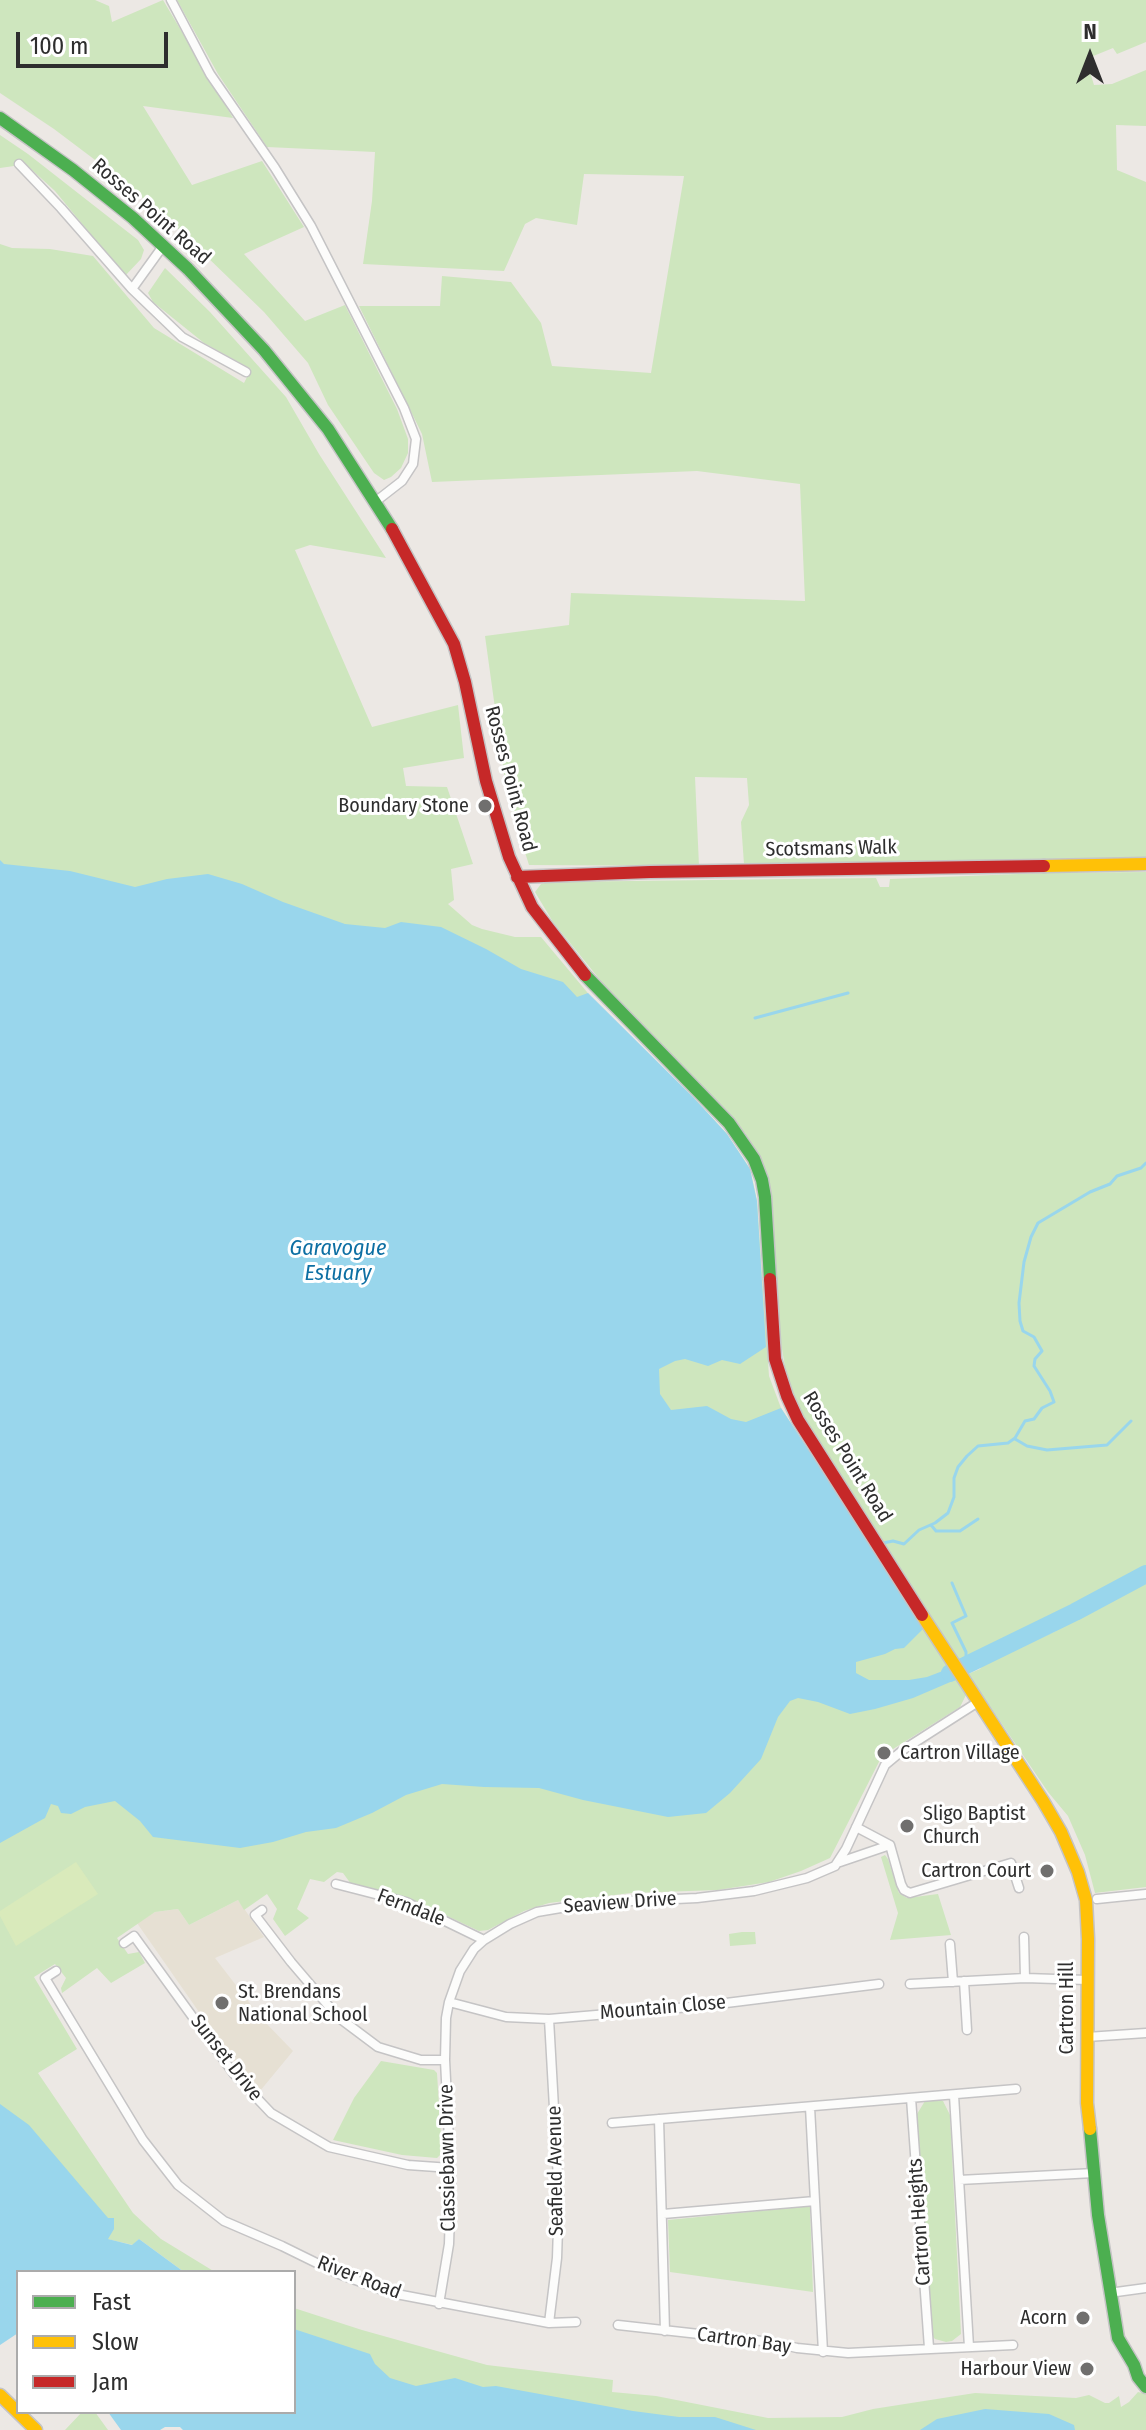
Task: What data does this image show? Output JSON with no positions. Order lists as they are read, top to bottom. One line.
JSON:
{"streets":{"main road":["Rosses Point Road","Scotsmans Walk","Cartron Hill"],"street":["Seaview Drive","Ferndale","Mountain Close","Sunset Drive","Classiebawn Drive","Seafield Avenue","Cartron Heights","River Road","Cartron Bay"]},"crossings":[["Rosses Point Road","Scotsmans Walk"],["Rosses Point Road","Cartron Hill"],["Seaview Drive","Ferndale"],["Seaview Drive","Mountain Close"],["Seaview Drive","Classiebawn Drive"],["Mountain Close","Seafield Avenue"],["Sunset Drive","Classiebawn Drive"],["Classiebawn Drive","River Road"],["Seafield Avenue","River Road"],["Cartron Heights","Cartron Bay"]],"water":["Garavogue Estuary"],"places":["Boundary Stone","Cartron Village","Sligo Baptist Church","Cartron Court","St. Brendans National School","Acorn","Harbour View"],"legend":["Fast","Slow","Jam"],"scale_bar":"100 m","north":"top"}
